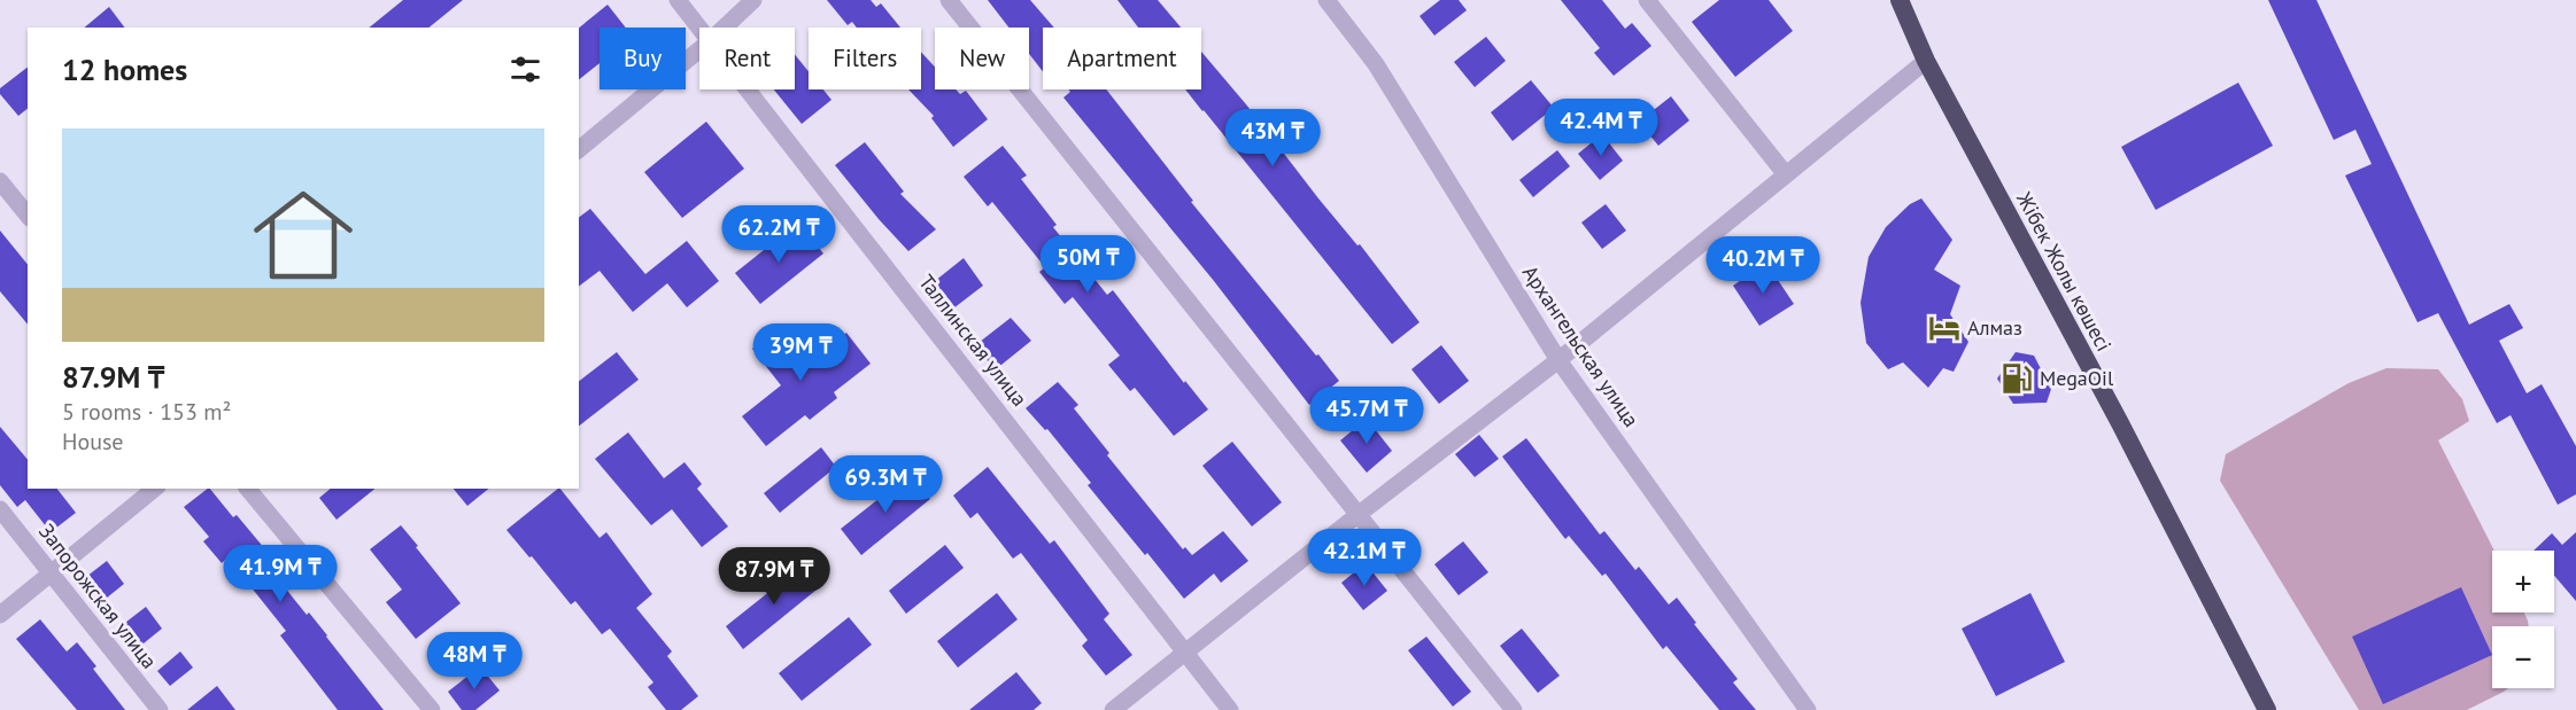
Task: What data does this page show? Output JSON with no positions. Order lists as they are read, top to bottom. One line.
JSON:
{"streets":{"highway":["Жібек Жолы көшесі"],"street":["Таллинская улица","Архангельская улица","Запорожская улица"]},"places":{"hotel":["Алмаз"],"fuel station":["MegaOil"]},"page":{"chip":["Buy","Rent","Filters","New","Apartment"],"heading":"12 homes","price":["42.4M ₸","43M ₸","62.2M ₸","50M ₸","40.2M ₸","39M ₸","45.7M ₸","69.3M ₸","42.1M ₸","41.9M ₸","87.9M ₸","48M ₸"],"list":[{"name":"87.9M ₸","note":"5 rooms · 153 m² · House"}],"map_buttons":["+","−"]}}
